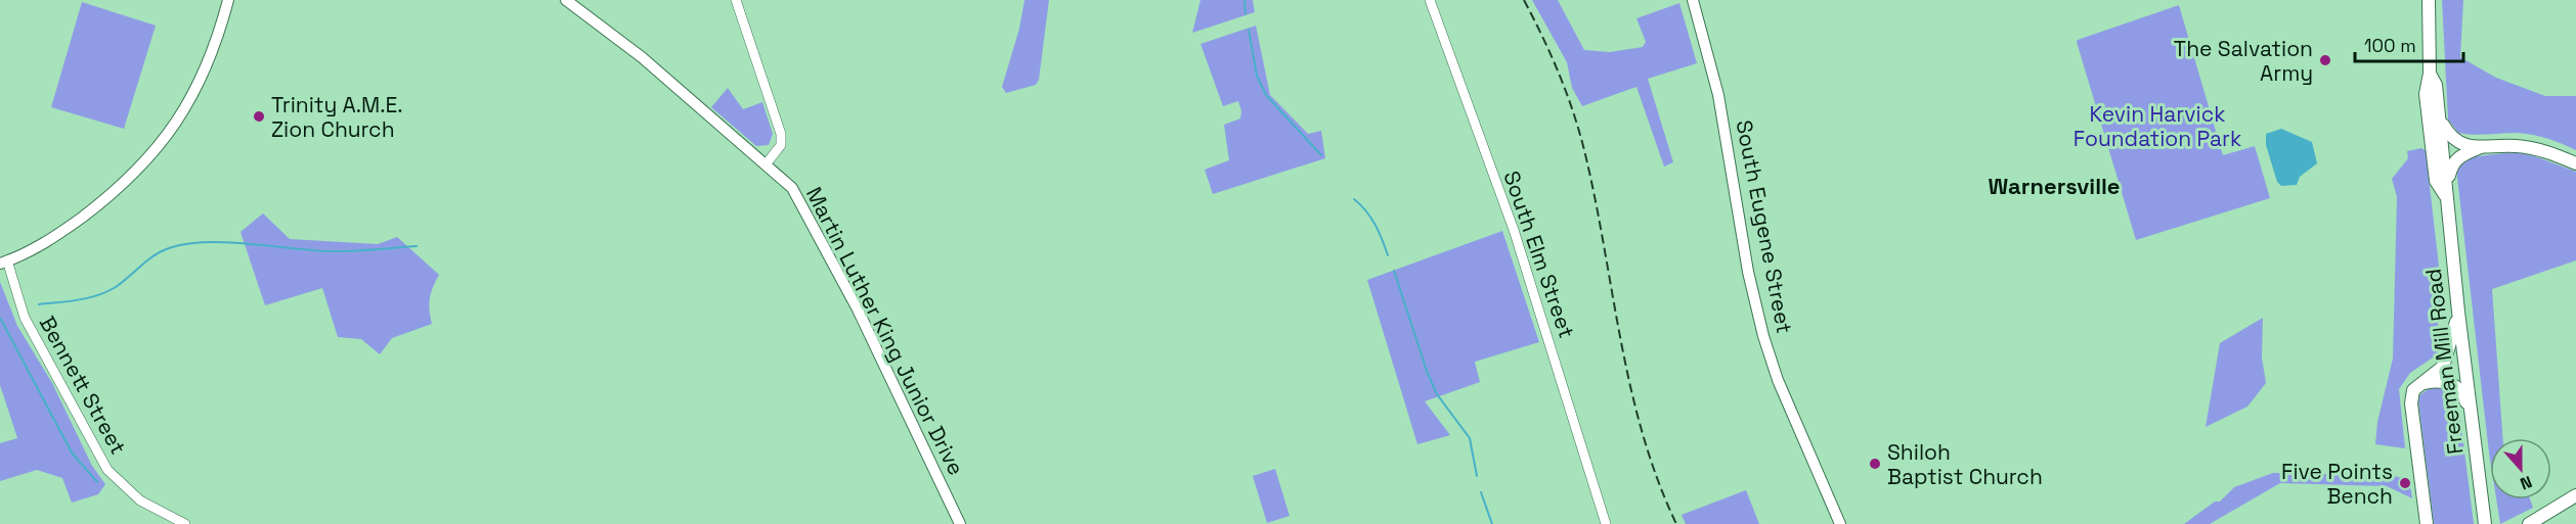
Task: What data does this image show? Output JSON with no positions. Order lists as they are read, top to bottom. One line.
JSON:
{"streets":{"main road":["South Eugene Street","Martin Luther King Junior Drive","Freeman Mill Road"],"street":["South Elm Street","Bennett Street"]},"districts":["Warnersville"],"parks":["Kevin Harvick Foundation Park"],"places":["The Salvation Army","Trinity A.M.E. Zion Church","Shiloh Baptist Church","Five Points Bench"],"scale_bar":"100 m","north":"bottom"}
